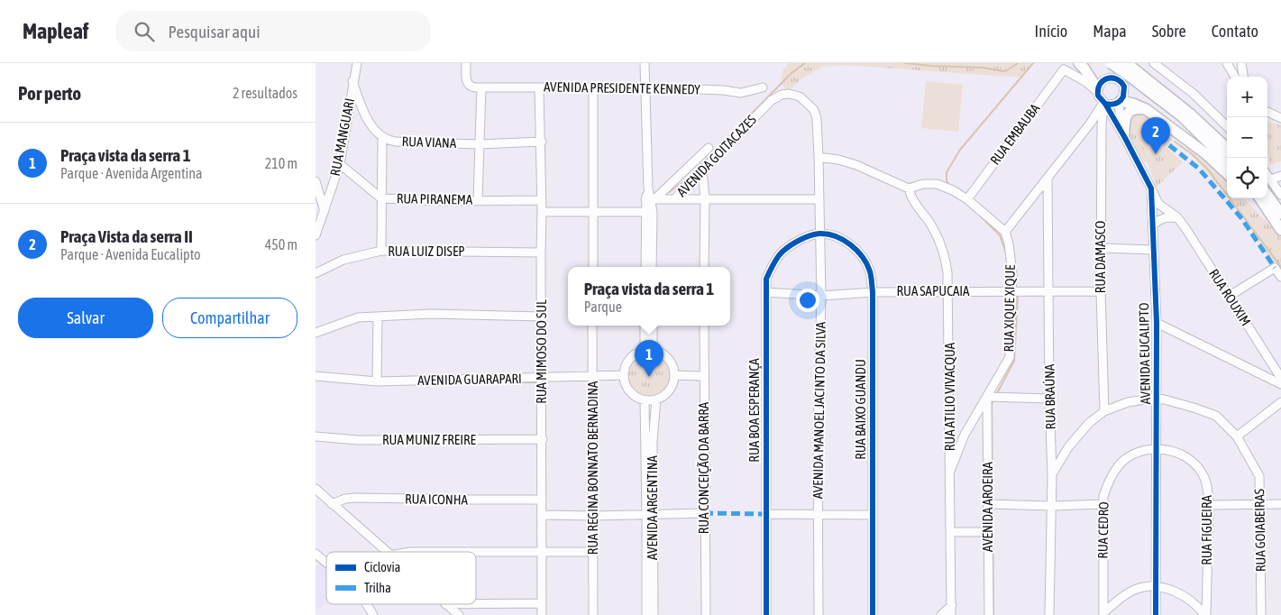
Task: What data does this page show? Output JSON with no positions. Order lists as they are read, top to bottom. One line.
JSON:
{"streets":{"street":["AVENIDA PRESIDENTE KENNEDY","RUA EMBAUBA","RUA MANGUARI","RUA VIANA","AVENIDA GOITACAZES","RUA PIRANEMA","RUA LUIZ DISEP","RUA DAMASCO","RUA SAPUCAIA","RUA ROUXIM","RUA XIQUE XIQUE","RUA MIMOSO DO SUL","AVENIDA EUCALIPTO","AVENIDA GUARAPARI","RUA ATILIO VIVACQUA","RUA BRAÚNA","RUA BAIXO GUANDU","RUA BOA ESPERANÇA","AVENIDA MANOEL JACINTO DA SILVA","RUA MUNIZ FREIRE","RUA REGINA BONNATO BERNADINA","RUA CONCEIÇÃO DA BARRA","RUA ICONHA","AVENIDA AROEIRA","AVENIDA ARGENTINA","RUA CEDRO","RUA FIGUEIRA","RUA GOIABEIRAS"]},"crossings":[["AVENIDA PRESIDENTE KENNEDY","RUA MIMOSO DO SUL"],["RUA EMBAUBA","RUA DAMASCO"],["RUA EMBAUBA","AVENIDA EUCALIPTO"],["RUA MANGUARI","RUA VIANA"],["RUA MANGUARI","RUA PIRANEMA"],["RUA VIANA","RUA MIMOSO DO SUL"],["AVENIDA GOITACAZES","AVENIDA MANOEL JACINTO DA SILVA"],["RUA PIRANEMA","RUA MIMOSO DO SUL"],["RUA LUIZ DISEP","RUA MIMOSO DO SUL"],["RUA DAMASCO","RUA SAPUCAIA"],["RUA DAMASCO","AVENIDA EUCALIPTO"],["RUA DAMASCO","RUA GOIABEIRAS"],["RUA SAPUCAIA","RUA XIQUE XIQUE"],["RUA SAPUCAIA","RUA ATILIO VIVACQUA"],["RUA SAPUCAIA","RUA BRAÚNA"],["RUA SAPUCAIA","RUA BAIXO GUANDU"],["RUA SAPUCAIA","RUA BOA ESPERANÇA"],["RUA SAPUCAIA","AVENIDA MANOEL JACINTO DA SILVA"],["RUA ROUXIM","AVENIDA EUCALIPTO"],["RUA XIQUE XIQUE","RUA ATILIO VIVACQUA"],["RUA XIQUE XIQUE","AVENIDA AROEIRA"],["RUA MIMOSO DO SUL","AVENIDA GUARAPARI"],["RUA MIMOSO DO SUL","RUA MUNIZ FREIRE"],["RUA MIMOSO DO SUL","RUA ICONHA"],["AVENIDA EUCALIPTO","RUA CEDRO"],["AVENIDA EUCALIPTO","RUA FIGUEIRA"],["AVENIDA EUCALIPTO","RUA GOIABEIRAS"],["AVENIDA GUARAPARI","RUA REGINA BONNATO BERNADINA"],["AVENIDA GUARAPARI","AVENIDA ARGENTINA"],["RUA BRAÚNA","RUA GOIABEIRAS"],["RUA BAIXO GUANDU","RUA BOA ESPERANÇA"],["RUA BAIXO GUANDU","AVENIDA MANOEL JACINTO DA SILVA"],["RUA BOA ESPERANÇA","AVENIDA MANOEL JACINTO DA SILVA"],["RUA CEDRO","RUA FIGUEIRA"]],"legend":["Ciclovia","Trilha"],"page":{"header":"Mapleaf","search":"Pesquisar aqui","nav":["Início","Mapa","Sobre","Contato"],"heading":["Por perto","2 resultados"],"map_buttons":["+","−"],"pins":["2","1"],"list":[{"mark":"1","name":"Praça vista da serra 1","note":"Parque · Avenida Argentina","value":"210 m"},{"mark":"2","name":"Praça Vista da serra II","note":"Parque · Avenida Eucalipto","value":"450 m"}],"popup":["Praça vista da serra 1","Parque"],"buttons":["Salvar","Compartilhar"]}}
